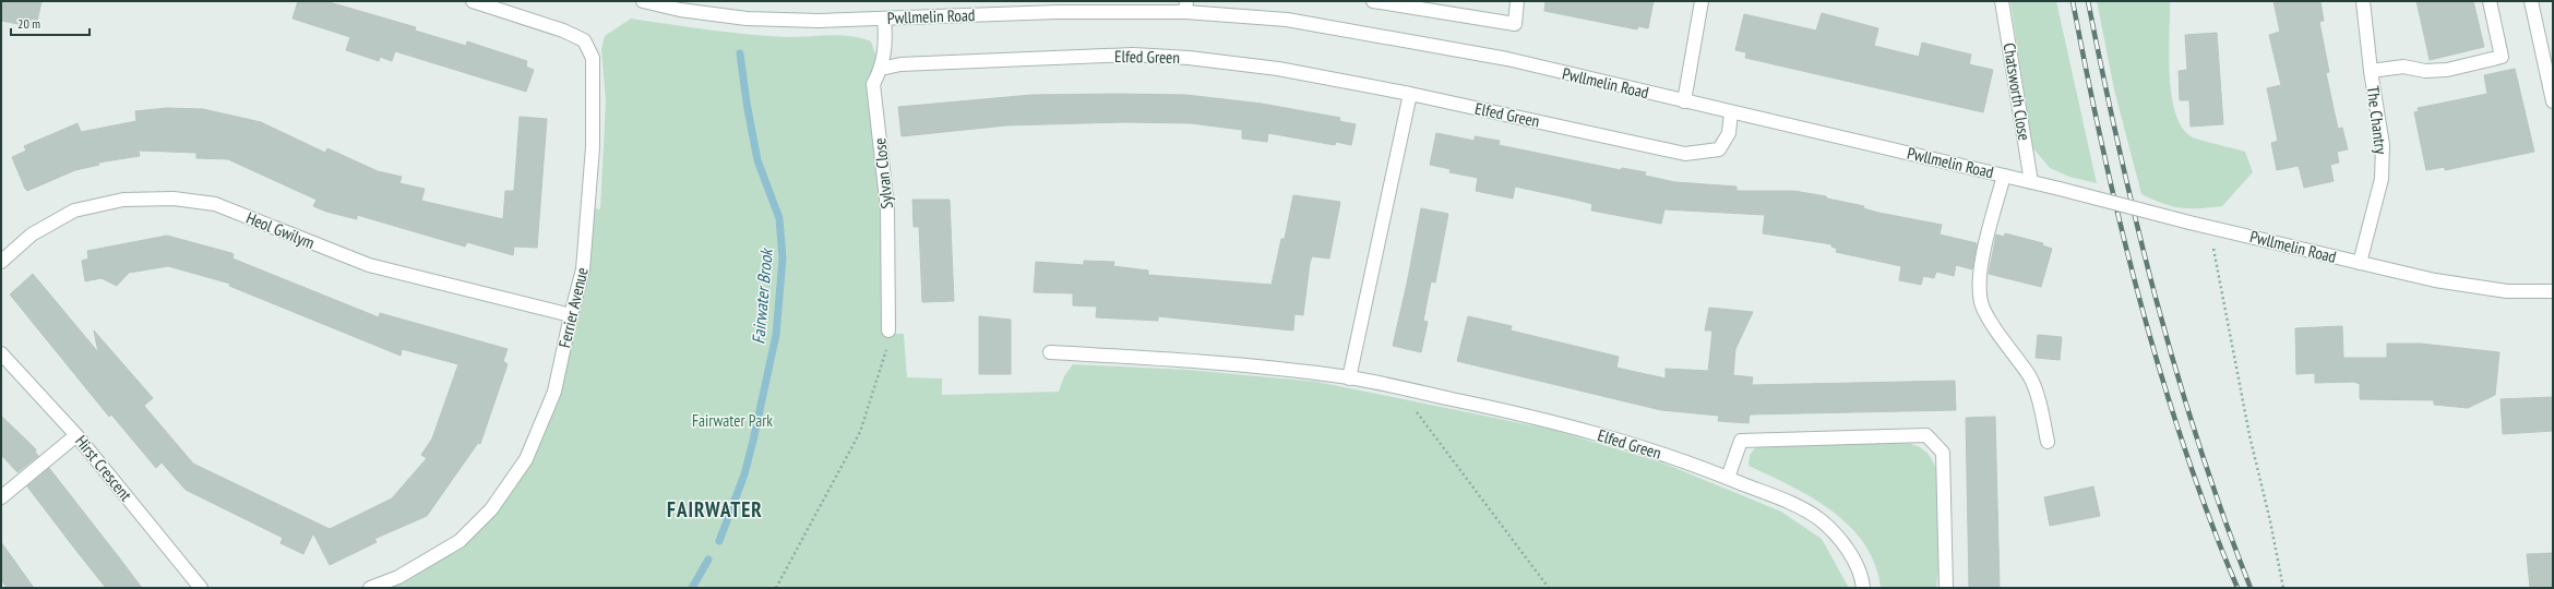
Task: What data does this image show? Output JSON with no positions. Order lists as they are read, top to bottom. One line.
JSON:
{"streets":{"street":["Pwllmelin Road","Elfed Green","Chatsworth Close","The Chantry","Sylvan Close","Heol Gwilym","Ferrier Avenue","Hirst Crescent"]},"crossings":[["Pwllmelin Road","Elfed Green"],["Pwllmelin Road","Chatsworth Close"],["Pwllmelin Road","The Chantry"],["Pwllmelin Road","Sylvan Close"],["Elfed Green","Sylvan Close"],["Heol Gwilym","Ferrier Avenue"]],"districts":["FAIRWATER"],"water":["Fairwater Brook"],"parks":["Fairwater Park"],"scale_bar":"20 m"}
